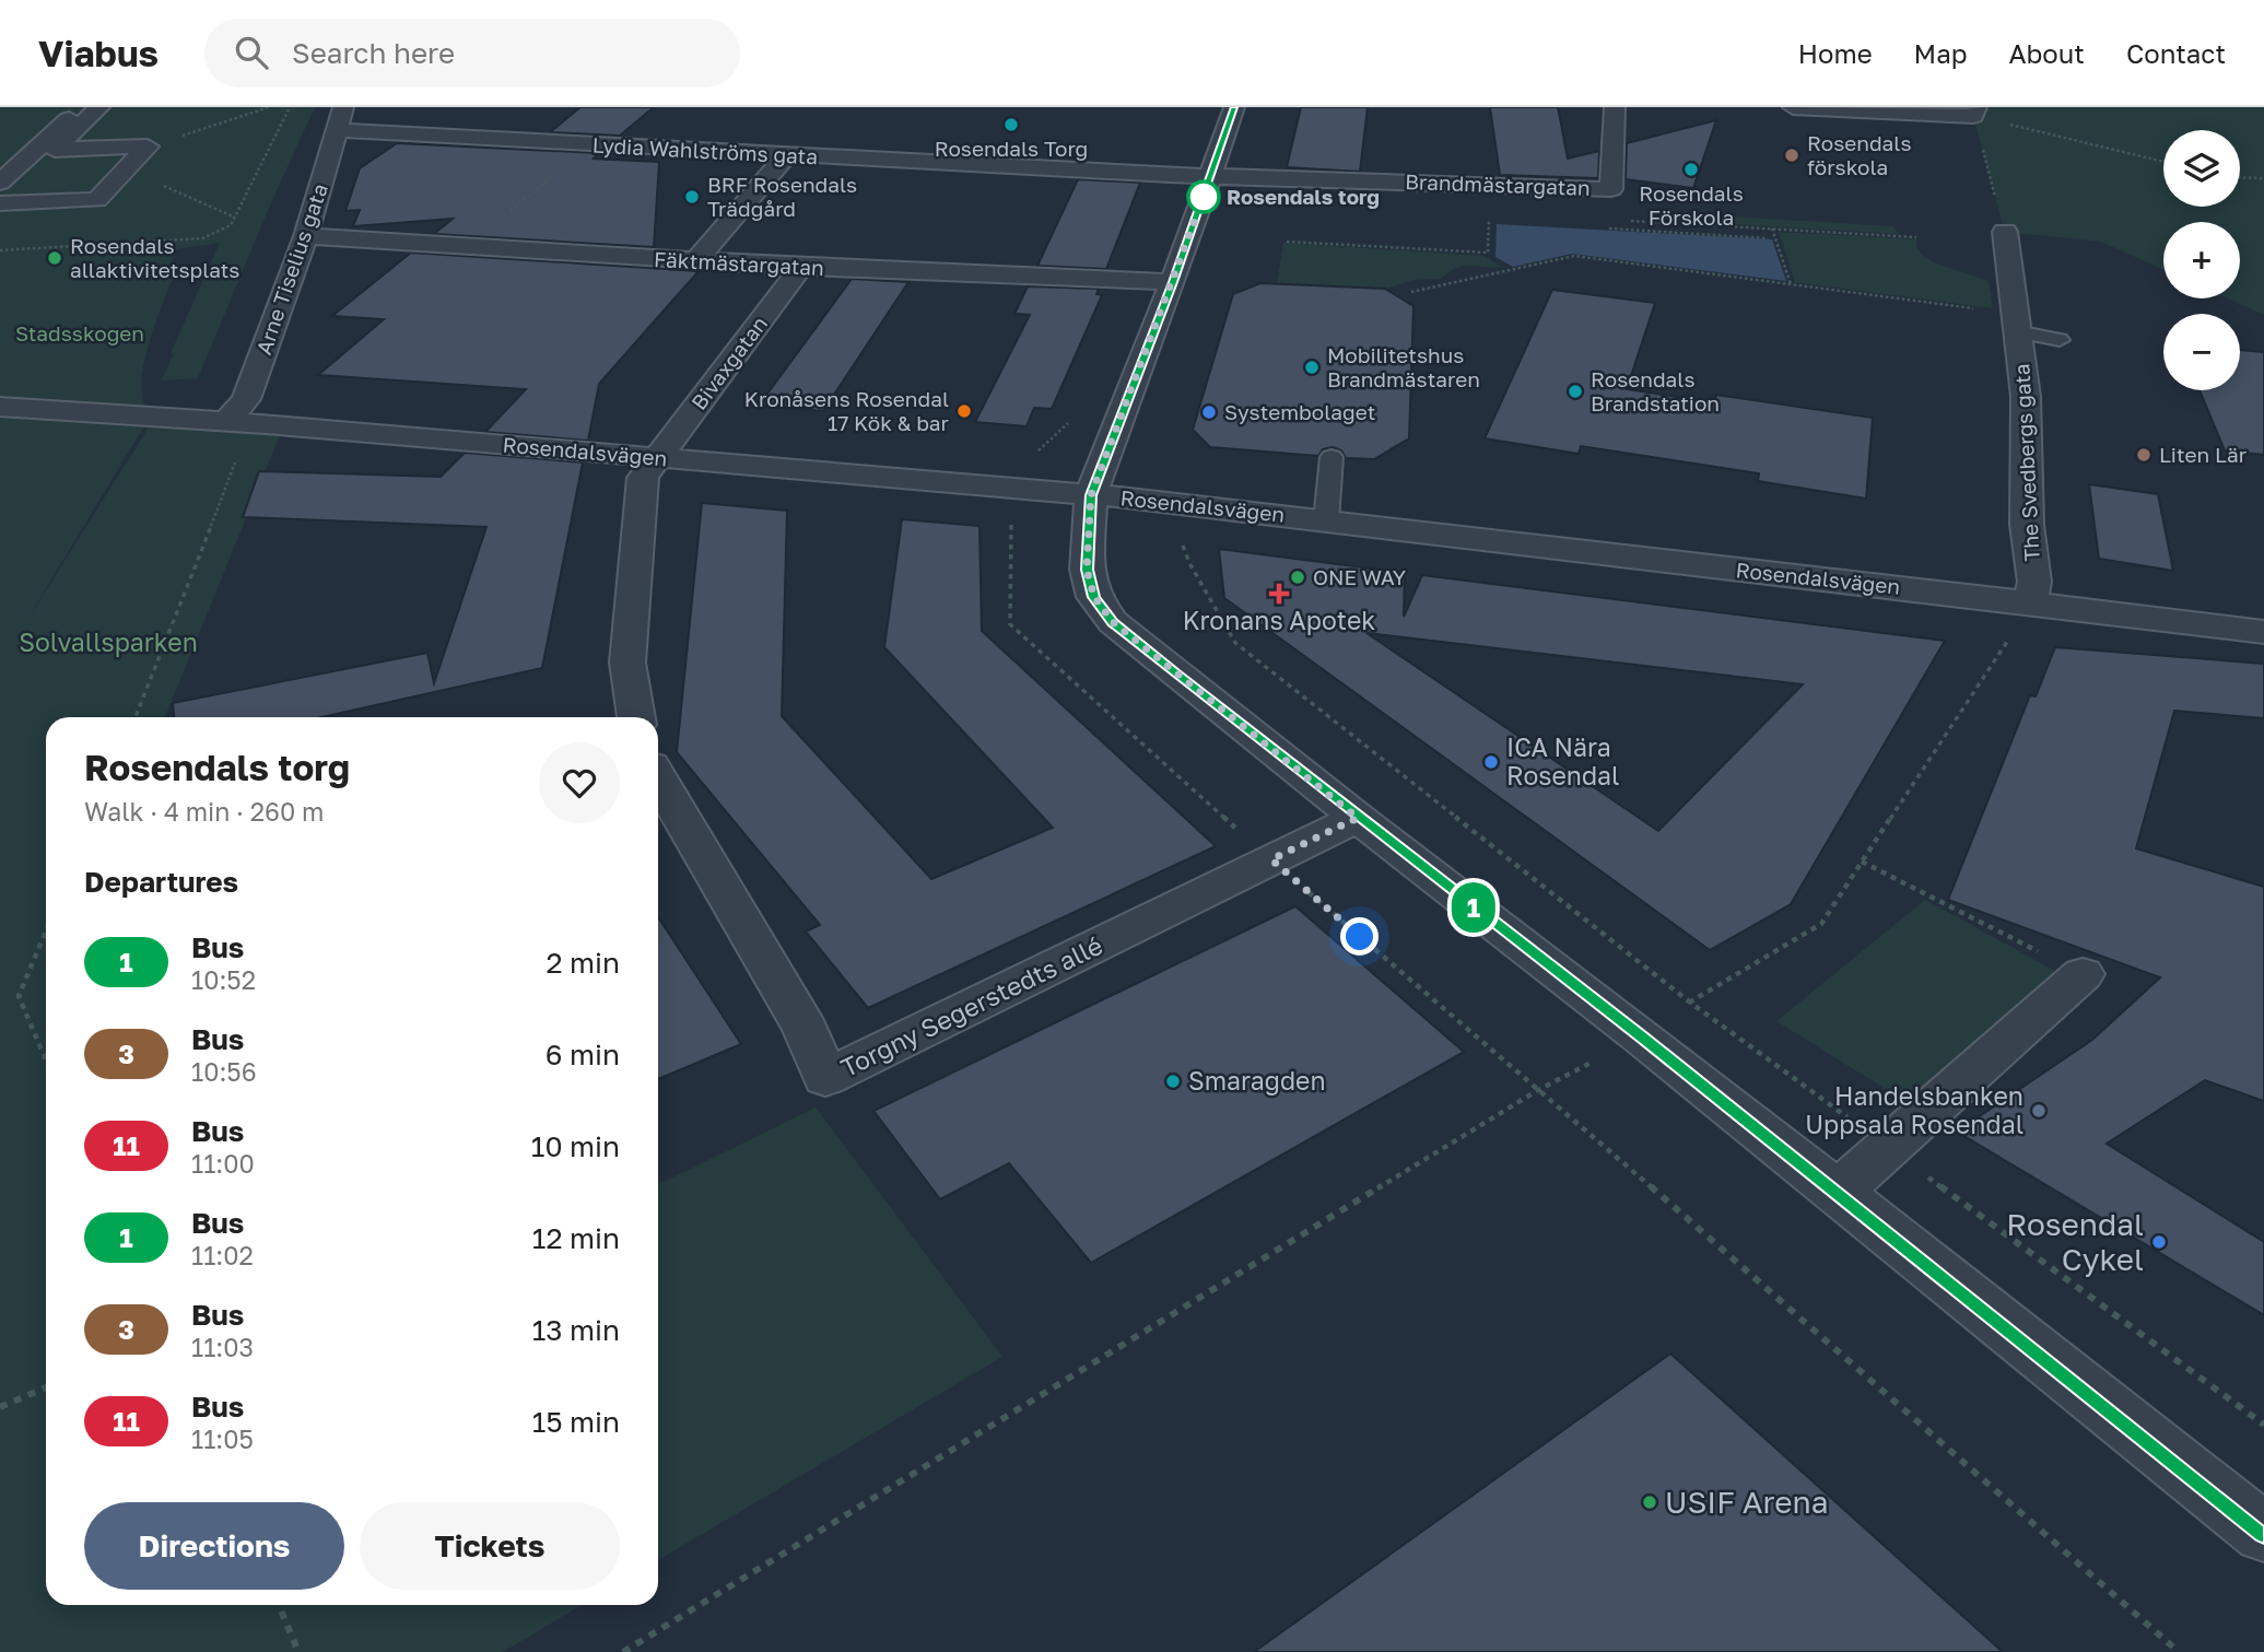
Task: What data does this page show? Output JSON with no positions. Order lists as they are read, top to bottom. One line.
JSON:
{"streets":{"street":["Lydia Wahlströms gata","Brandmästargatan","Fäktmästargatan","Arne Tiselius gata","Bivaxgatan","Rosendalsvägen","The Svedbergs gata","Torgny Segerstedts allé"]},"crossings":[["Lydia Wahlströms gata","Brandmästargatan"],["Lydia Wahlströms gata","Arne Tiselius gata"],["Fäktmästargatan","Arne Tiselius gata"],["Fäktmästargatan","Bivaxgatan"],["Arne Tiselius gata","Rosendalsvägen"],["Bivaxgatan","Rosendalsvägen"],["Rosendalsvägen","The Svedbergs gata"]],"parks":["Stadsskogen","Solvallsparken"],"places":{"other":["Rosendals Torg","Rosendals förskola","Rosendals Förskola","BRF Rosendals Trädgård","Rosendals torg","Rosendals allaktivitetsplats","Mobilitetshus Brandmästaren","Rosendals Brandstation","Kronåsens Rosendal 17 Kök & bar","Systembolaget","Liten Lär","ONE WAY","ICA Nära Rosendal","Smaragden","Handelsbanken Uppsala Rosendal","Rosendal Cykel","USIF Arena"],"health":["Kronans Apotek"]},"lines":["bus line 1"],"page":{"header":"Viabus","search":"Search here","nav":["Home","Map","About","Contact"],"on_map":"1","map_buttons":["+","−"],"heading":[["Rosendals torg","Walk · 4 min · 260 m"],"Departures"],"list":[{"mark":"1","name":"Bus","note":"10:52","value":"2 min"},{"mark":"3","name":"Bus","note":"10:56","value":"6 min"},{"mark":"11","name":"Bus","note":"11:00","value":"10 min"},{"mark":"1","name":"Bus","note":"11:02","value":"12 min"},{"mark":"3","name":"Bus","note":"11:03","value":"13 min"},{"mark":"11","name":"Bus","note":"11:05","value":"15 min"}],"buttons":["Directions","Tickets"]}}
